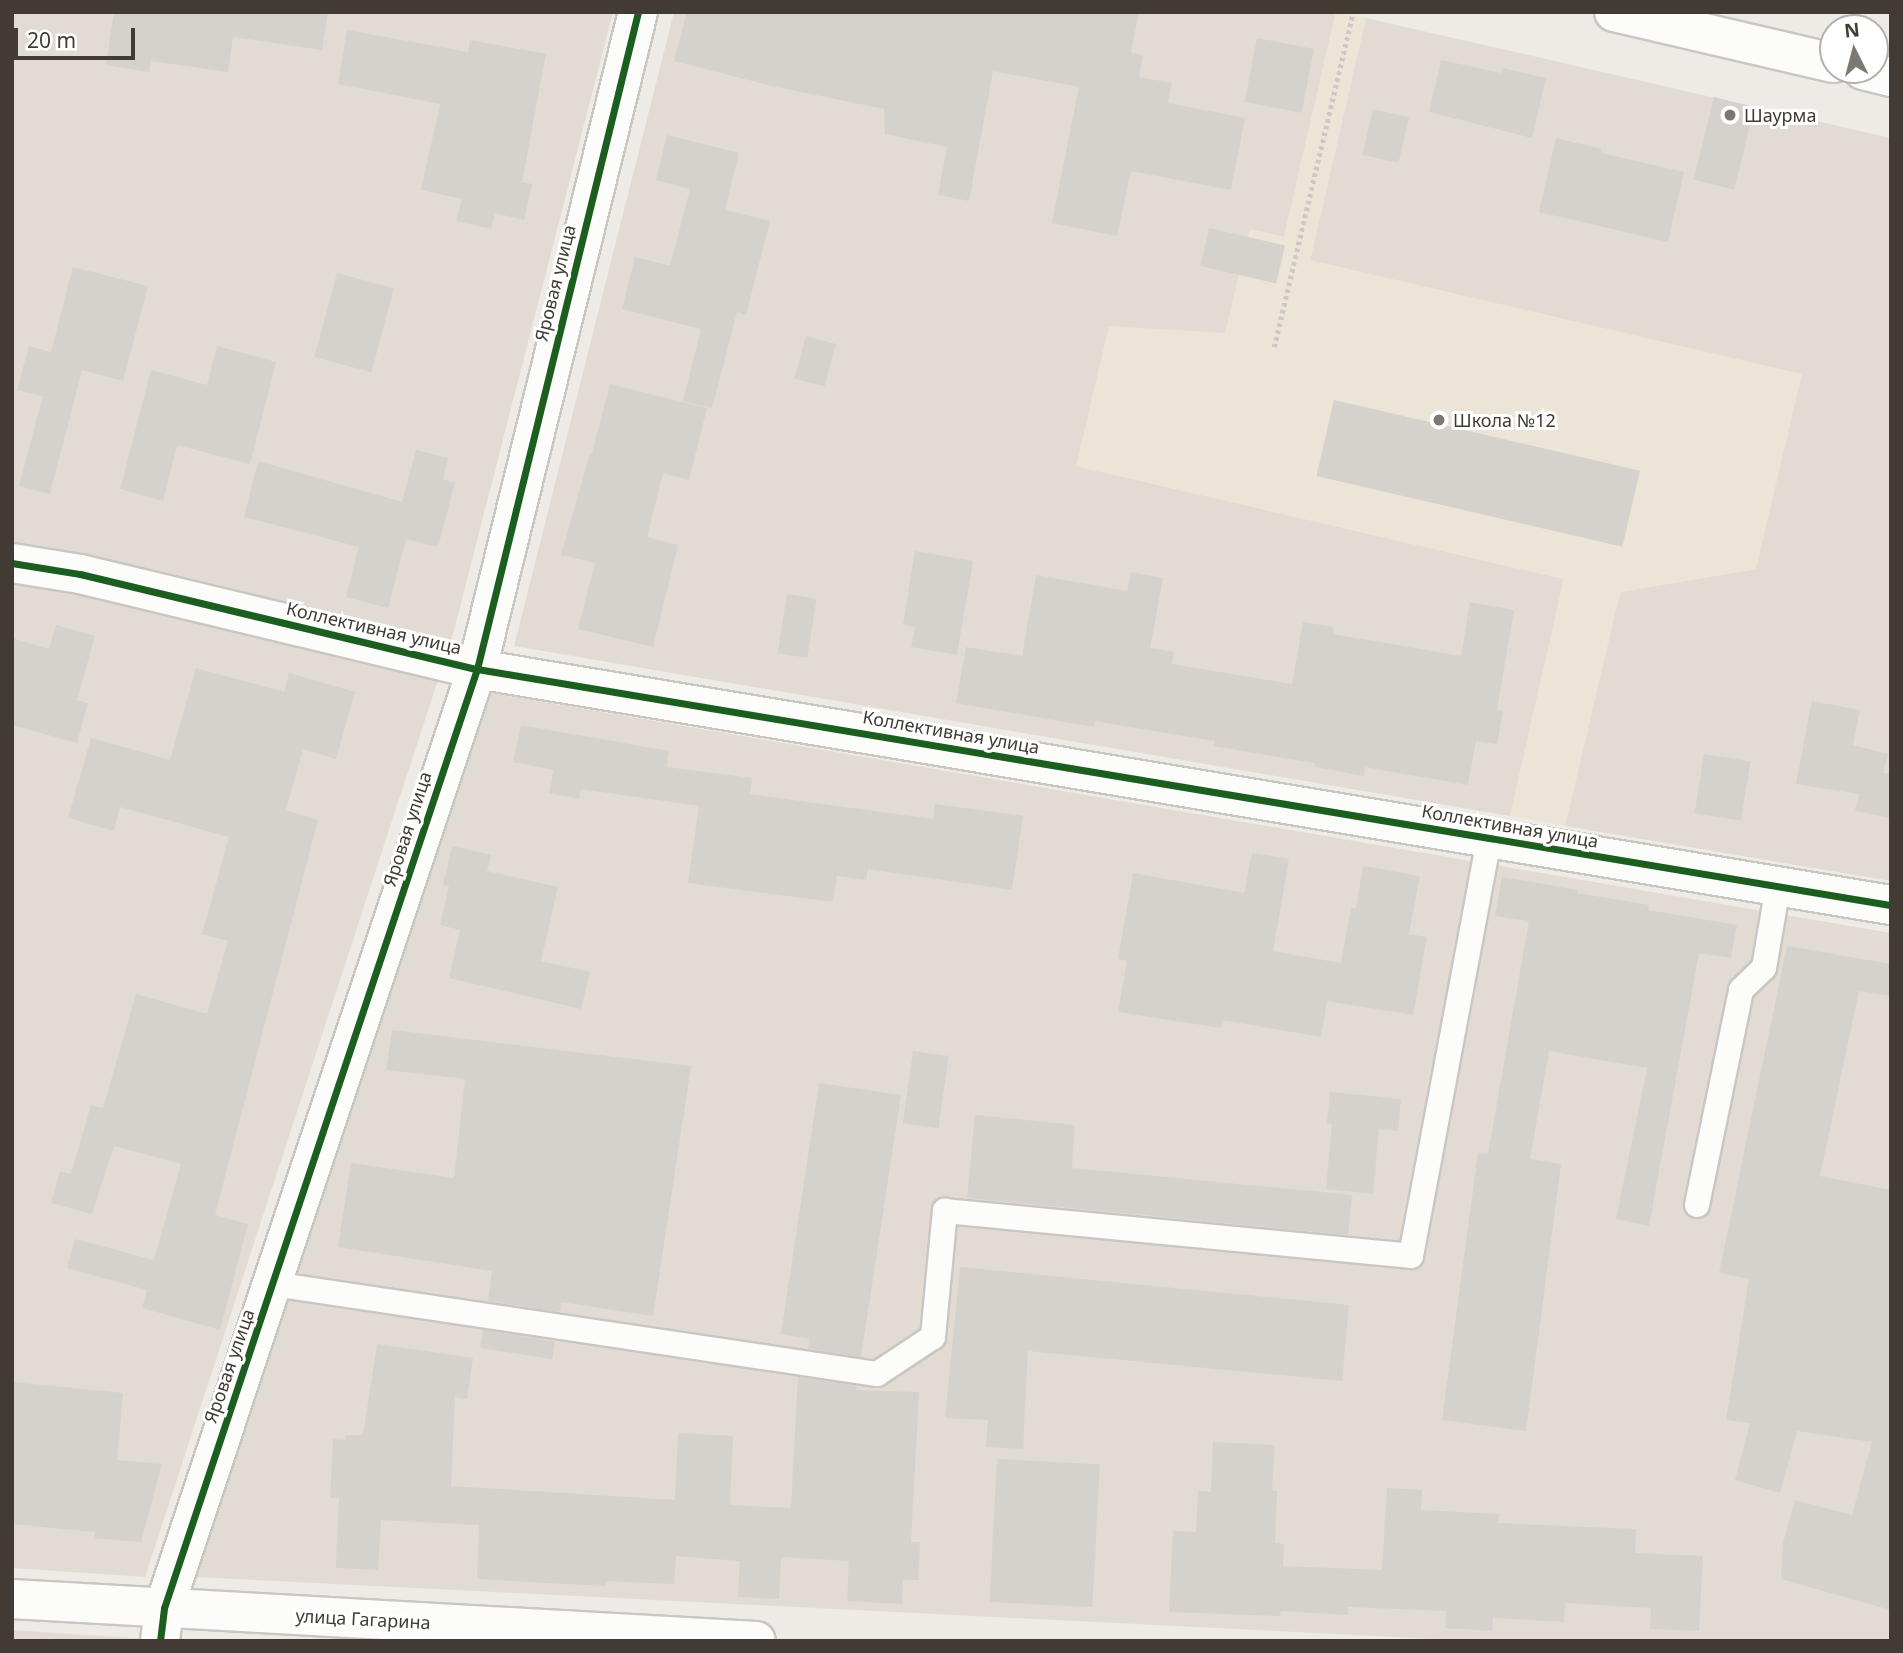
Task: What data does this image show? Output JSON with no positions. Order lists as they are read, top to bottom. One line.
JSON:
{"streets":{"street":["Яровая улица","Коллективная улица","улица Гагарина"]},"crossings":[["Яровая улица","Коллективная улица"],["Яровая улица","улица Гагарина"]],"places":["Шаурма","Школа №12"],"scale_bar":"20 m","north":"top"}
